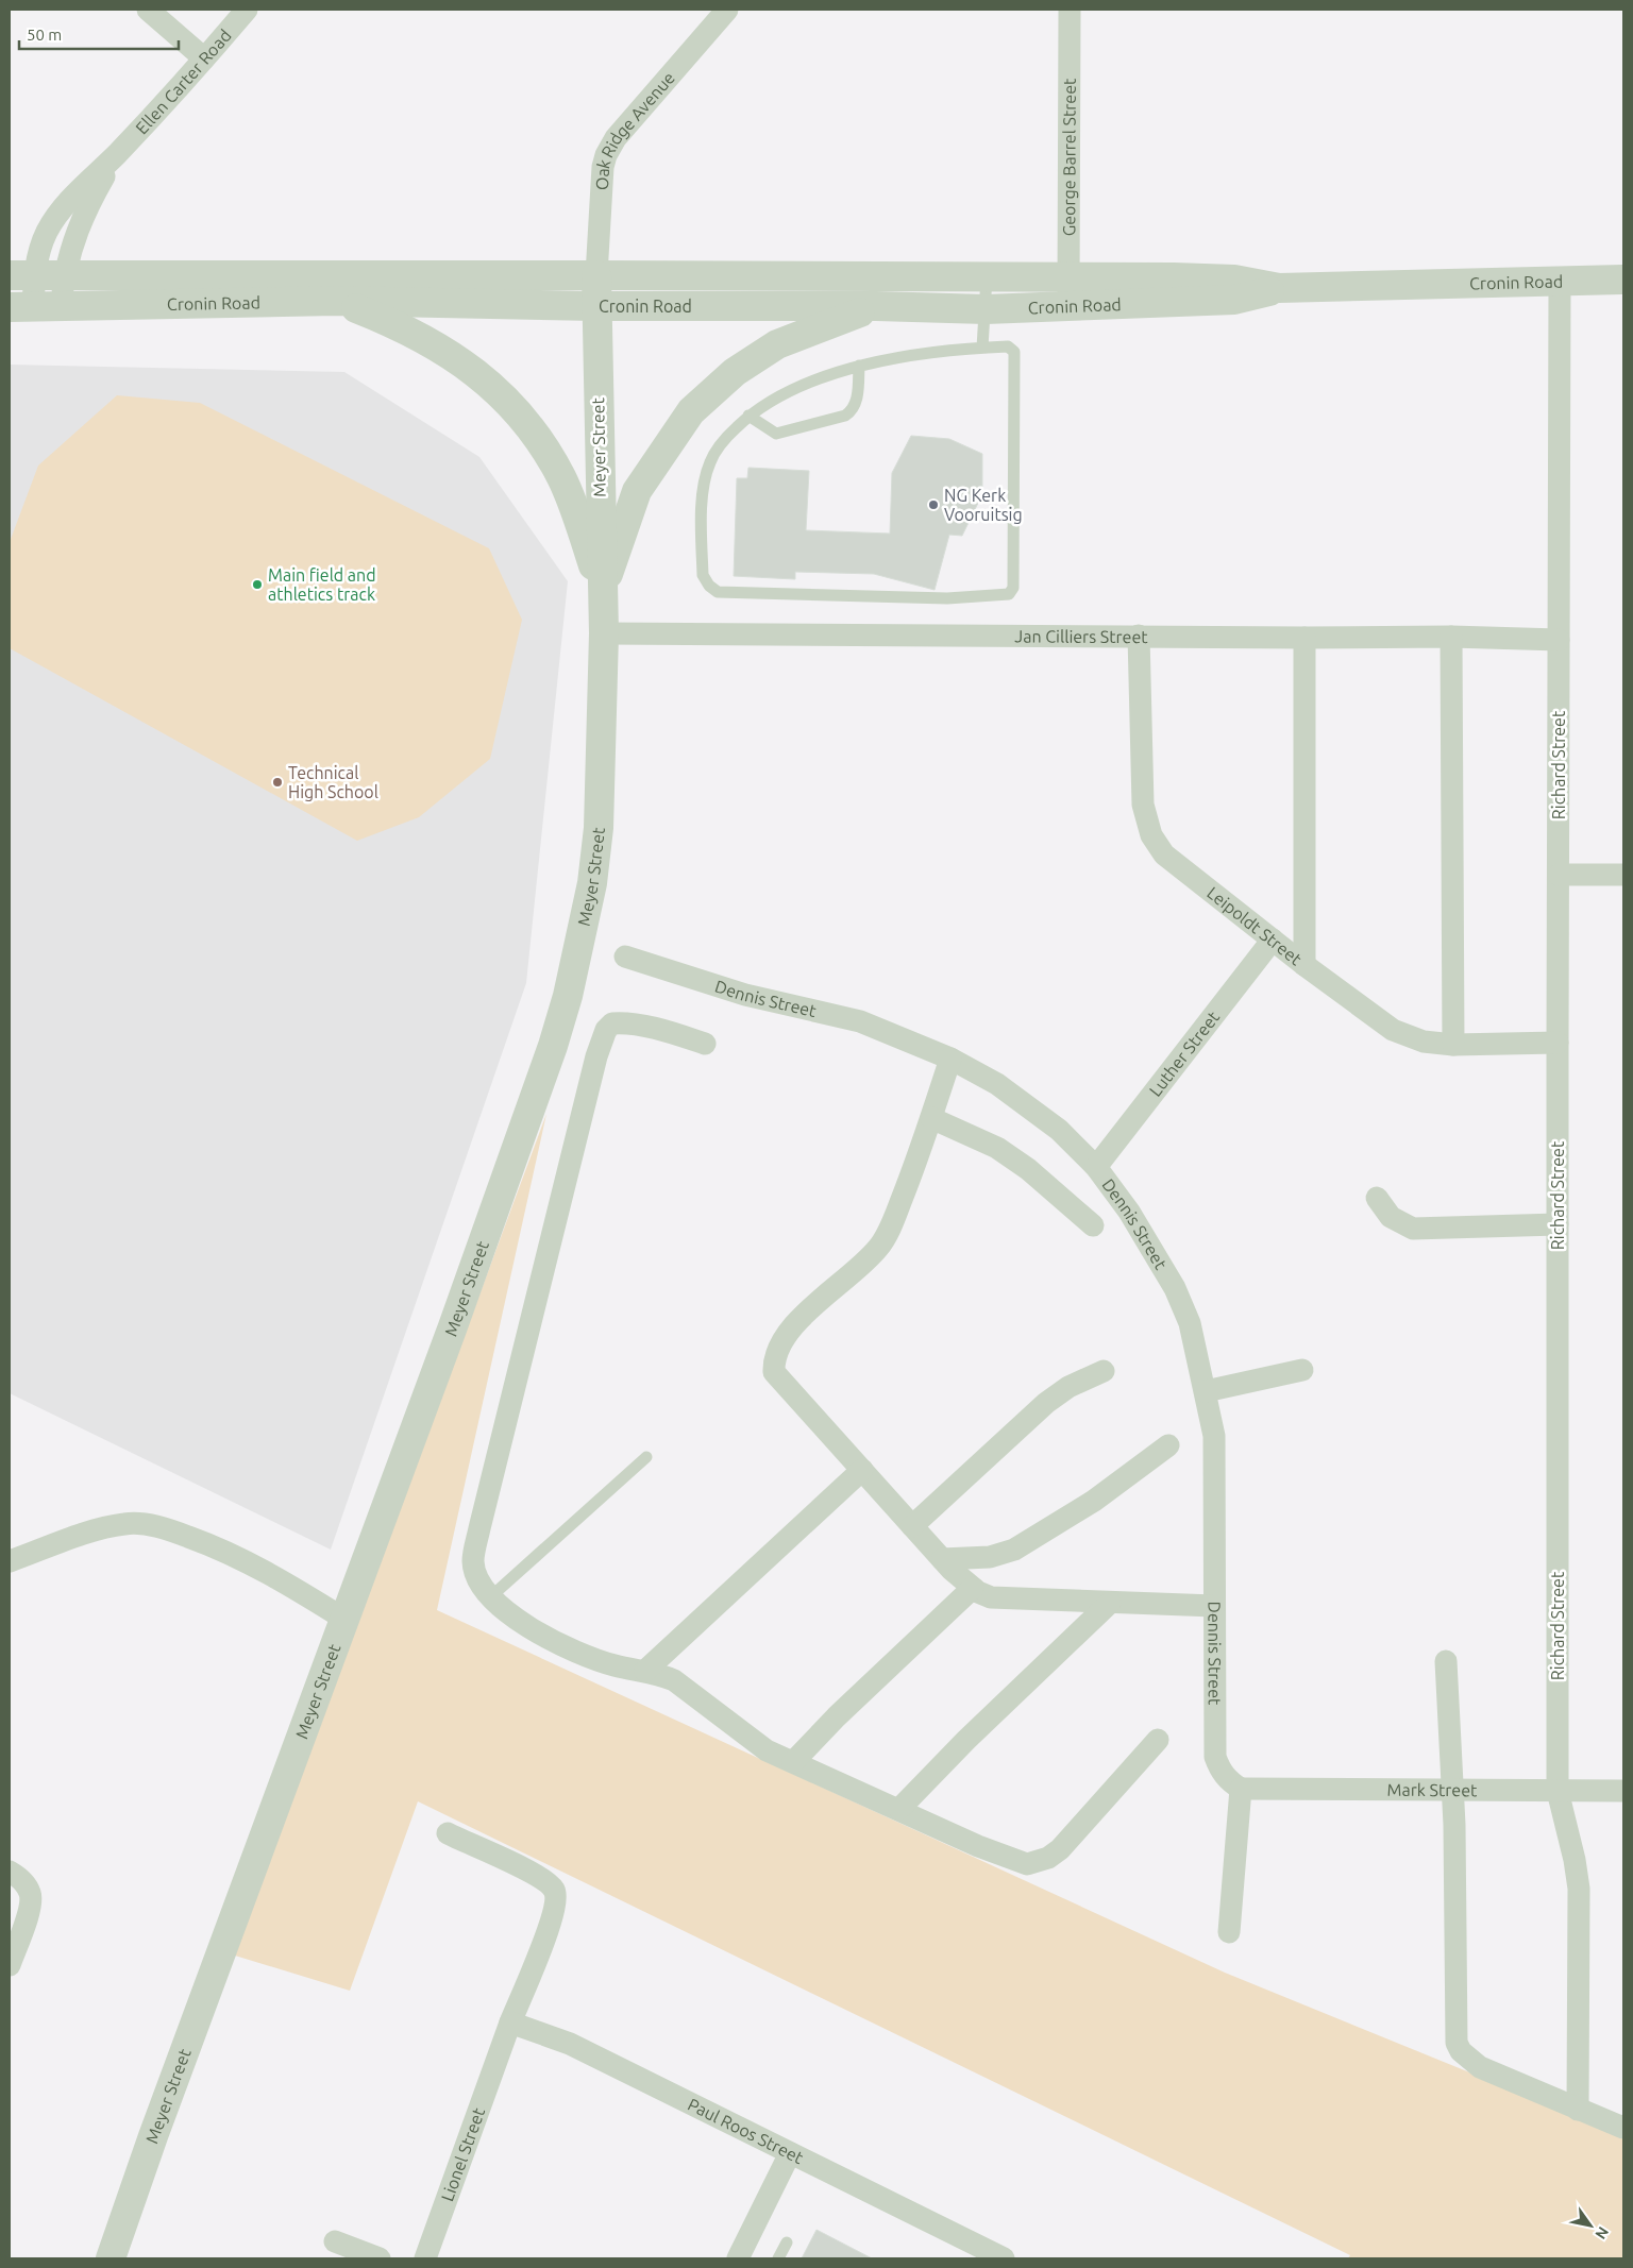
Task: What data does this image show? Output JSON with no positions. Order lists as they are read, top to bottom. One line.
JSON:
{"streets":{"street":["Ellen Carter Road","Oak Ridge Avenue","George Barrel Street","Cronin Road","Meyer Street","Jan Cilliers Street","Richard Street","Leipoldt Street","Dennis Street","Luther Street","Mark Street","Paul Roos Street","Lionel Street"]},"crossings":[["Ellen Carter Road","Cronin Road"],["Oak Ridge Avenue","Cronin Road"],["Oak Ridge Avenue","Meyer Street"],["George Barrel Street","Cronin Road"],["Cronin Road","Meyer Street"],["Cronin Road","Richard Street"],["Meyer Street","Jan Cilliers Street"],["Jan Cilliers Street","Richard Street"],["Jan Cilliers Street","Leipoldt Street"],["Richard Street","Leipoldt Street"],["Richard Street","Mark Street"],["Leipoldt Street","Luther Street"],["Dennis Street","Luther Street"],["Dennis Street","Mark Street"],["Paul Roos Street","Lionel Street"]],"places":["NG Kerk Vooruitsig","Main field and athletics track","Technical High School"],"scale_bar":"50 m","north":"bottom right"}
